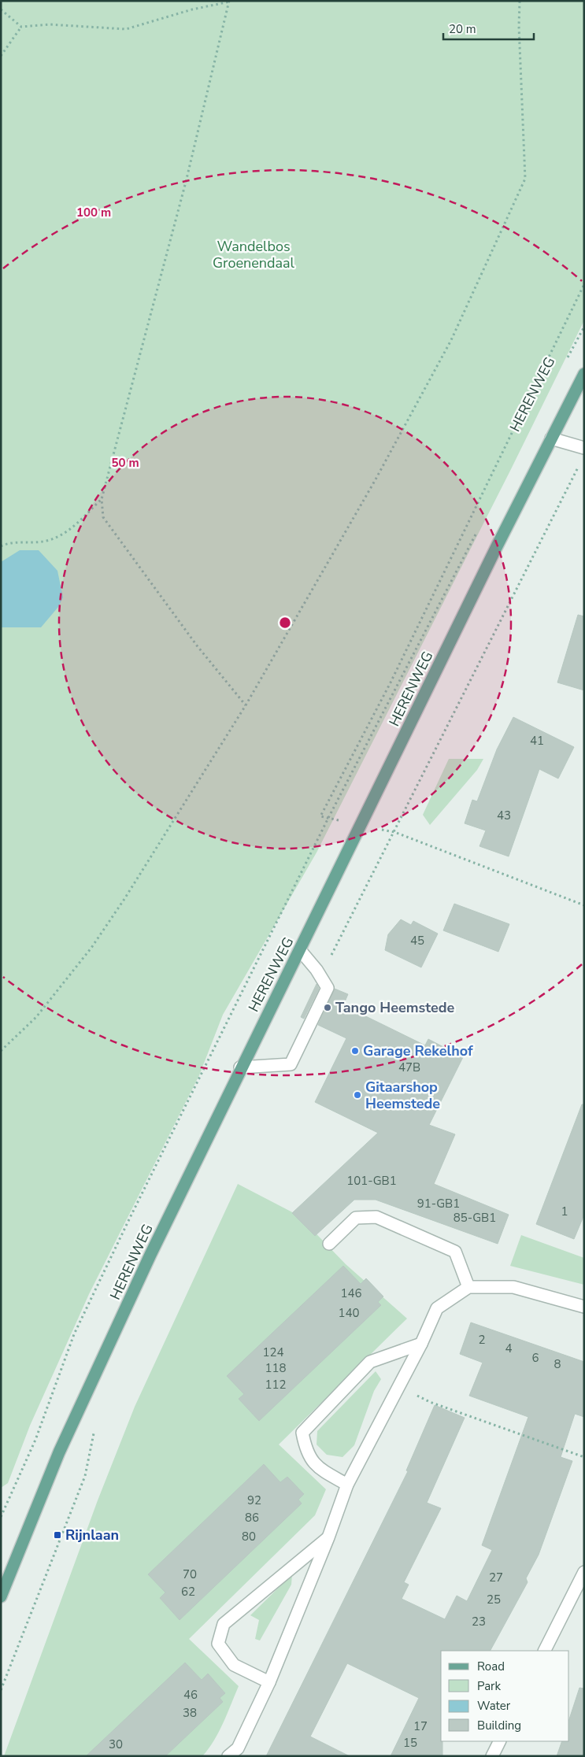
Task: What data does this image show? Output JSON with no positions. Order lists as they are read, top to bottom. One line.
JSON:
{"streets":{"main road":["HERENWEG"]},"parks":["Wandelbos Groenendaal"],"places":{"other":["Tango Heemstede","Garage Rekelhof","Gitaarshop Heemstede"],"transit":["Rijnlaan"]},"house_numbers":["41","43","45","47B","101-GB1","91-GB1","1","85-GB1","146","140","2","4","124","6","8","118","112","92","86","80","70","27","62","25","23","46","38","17","15","30"],"legend":["Road","Park","Water","Building"],"scale_bar":"20 m","rings":["100 m","50 m"]}
